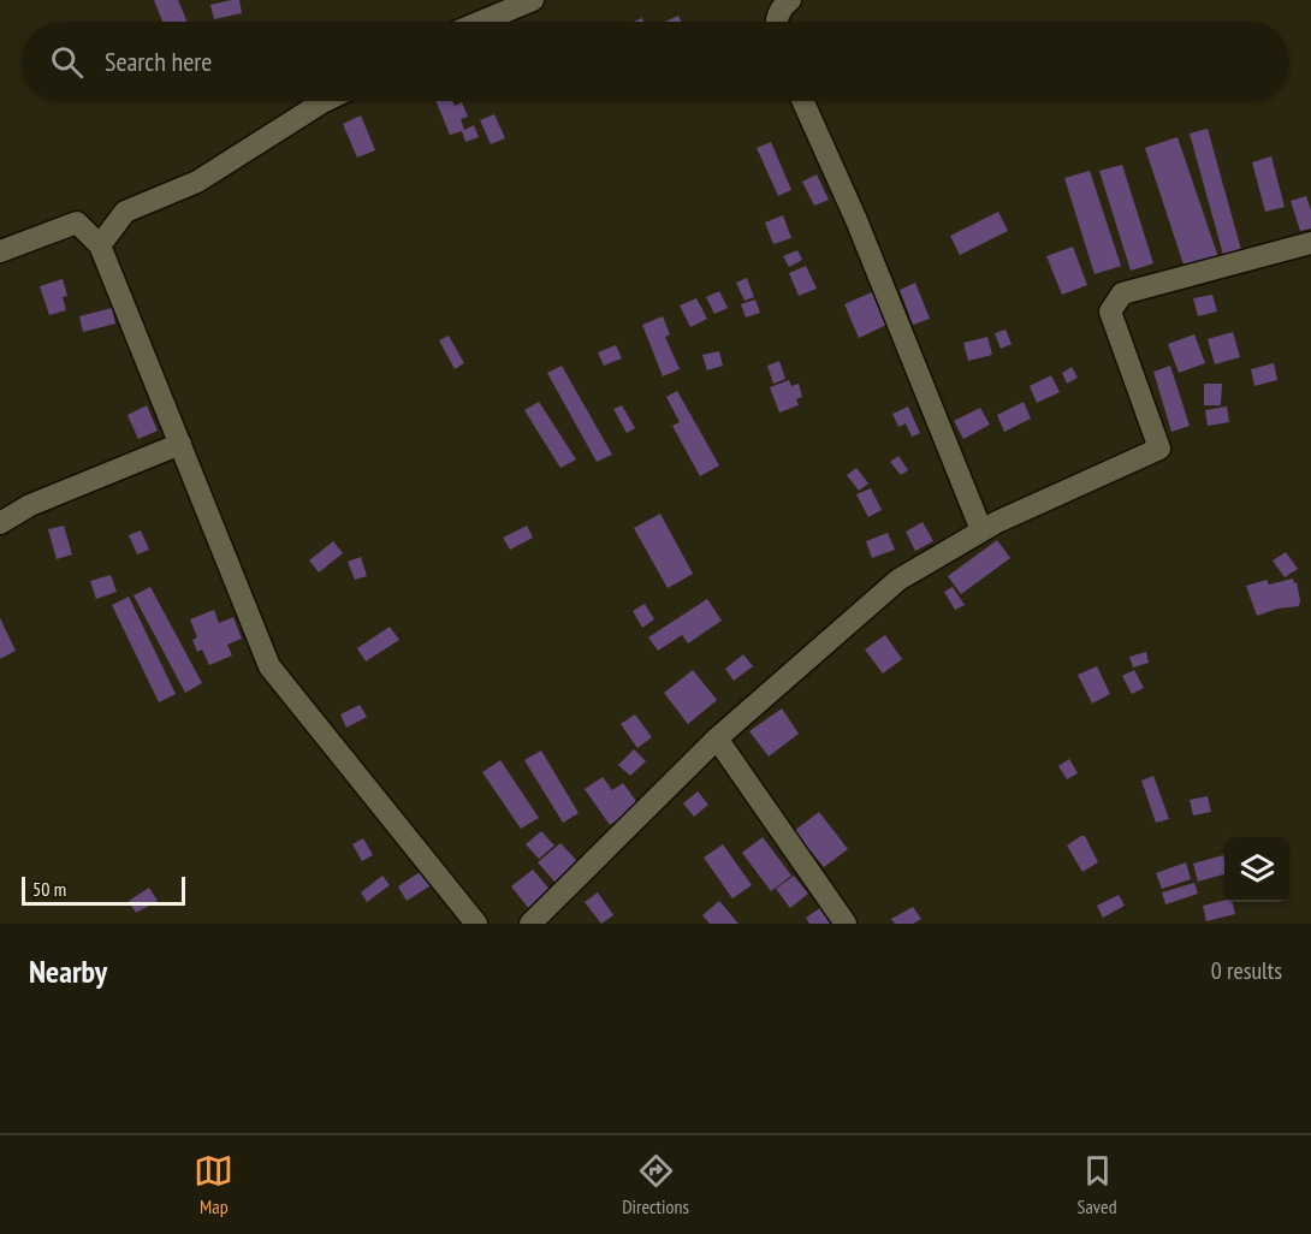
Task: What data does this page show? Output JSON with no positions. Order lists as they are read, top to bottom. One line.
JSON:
{"scale_bar":"50 m","page":{"search":"Search here","scale":"50 m","heading":["Nearby","0 results"],"nav":["Map","Directions","Saved"]}}
